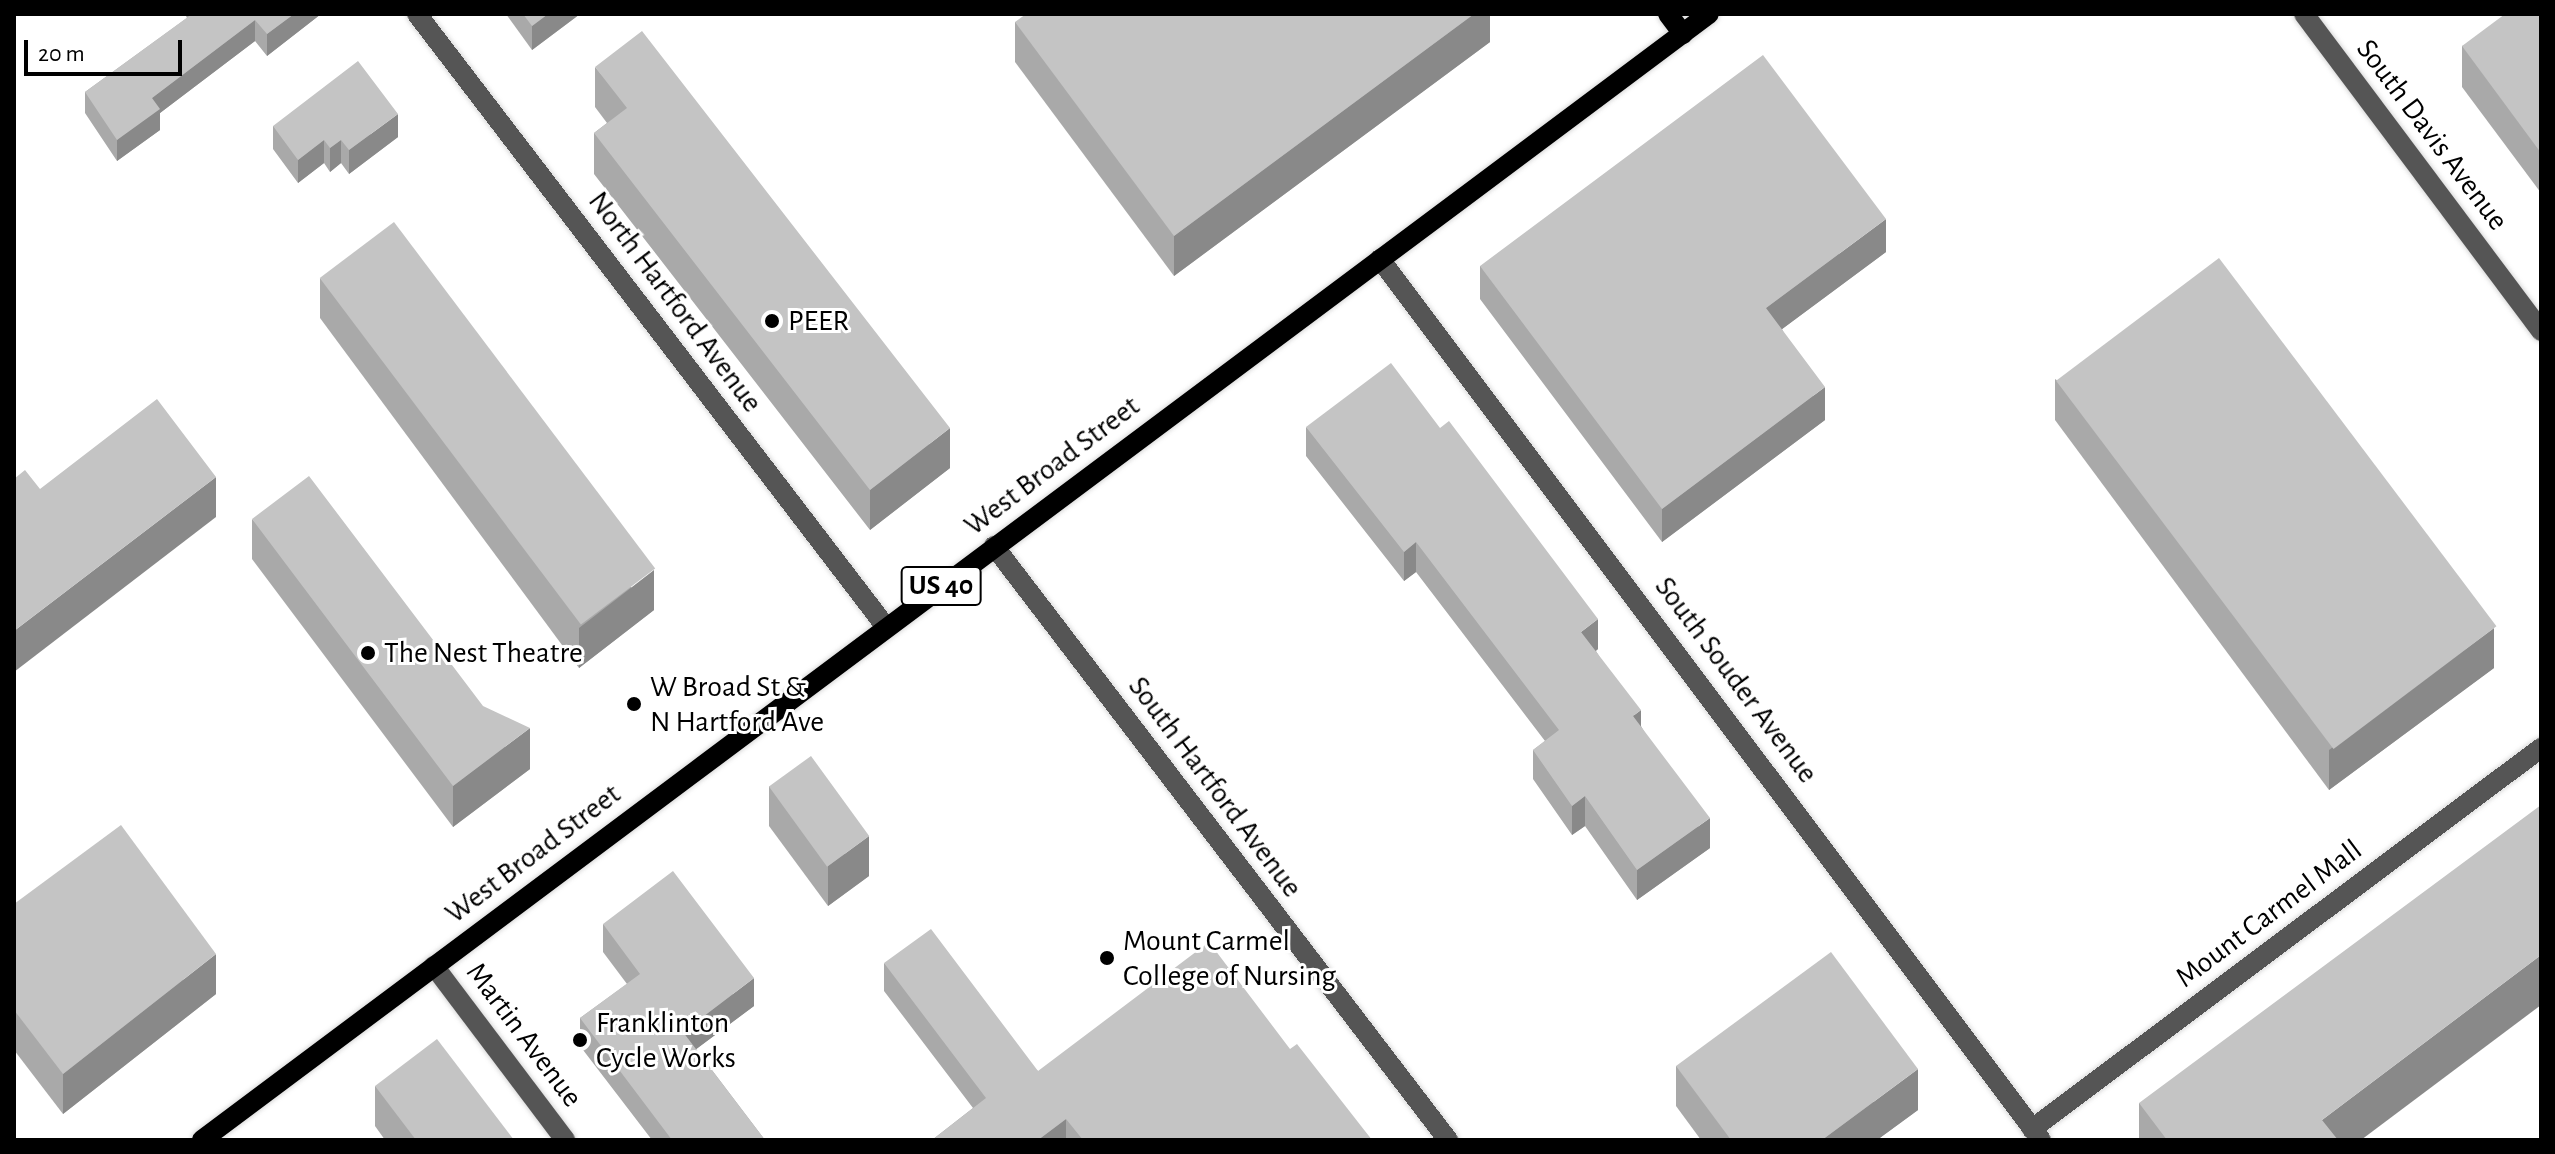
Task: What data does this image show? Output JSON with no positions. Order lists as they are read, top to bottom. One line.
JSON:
{"streets":{"main road":["West Broad Street","US 40"],"street":["South Davis Avenue","North Hartford Avenue","South Souder Avenue","South Hartford Avenue","Mount Carmel Mall","Martin Avenue"]},"crossings":[["North Hartford Avenue","West Broad Street"],["West Broad Street","South Souder Avenue"],["West Broad Street","South Hartford Avenue"],["West Broad Street","Martin Avenue"],["South Souder Avenue","Mount Carmel Mall"]],"places":["PEER","The Nest Theatre","W Broad St & N Hartford Ave","Mount Carmel College of Nursing","Franklinton Cycle Works"],"scale_bar":"20 m"}
